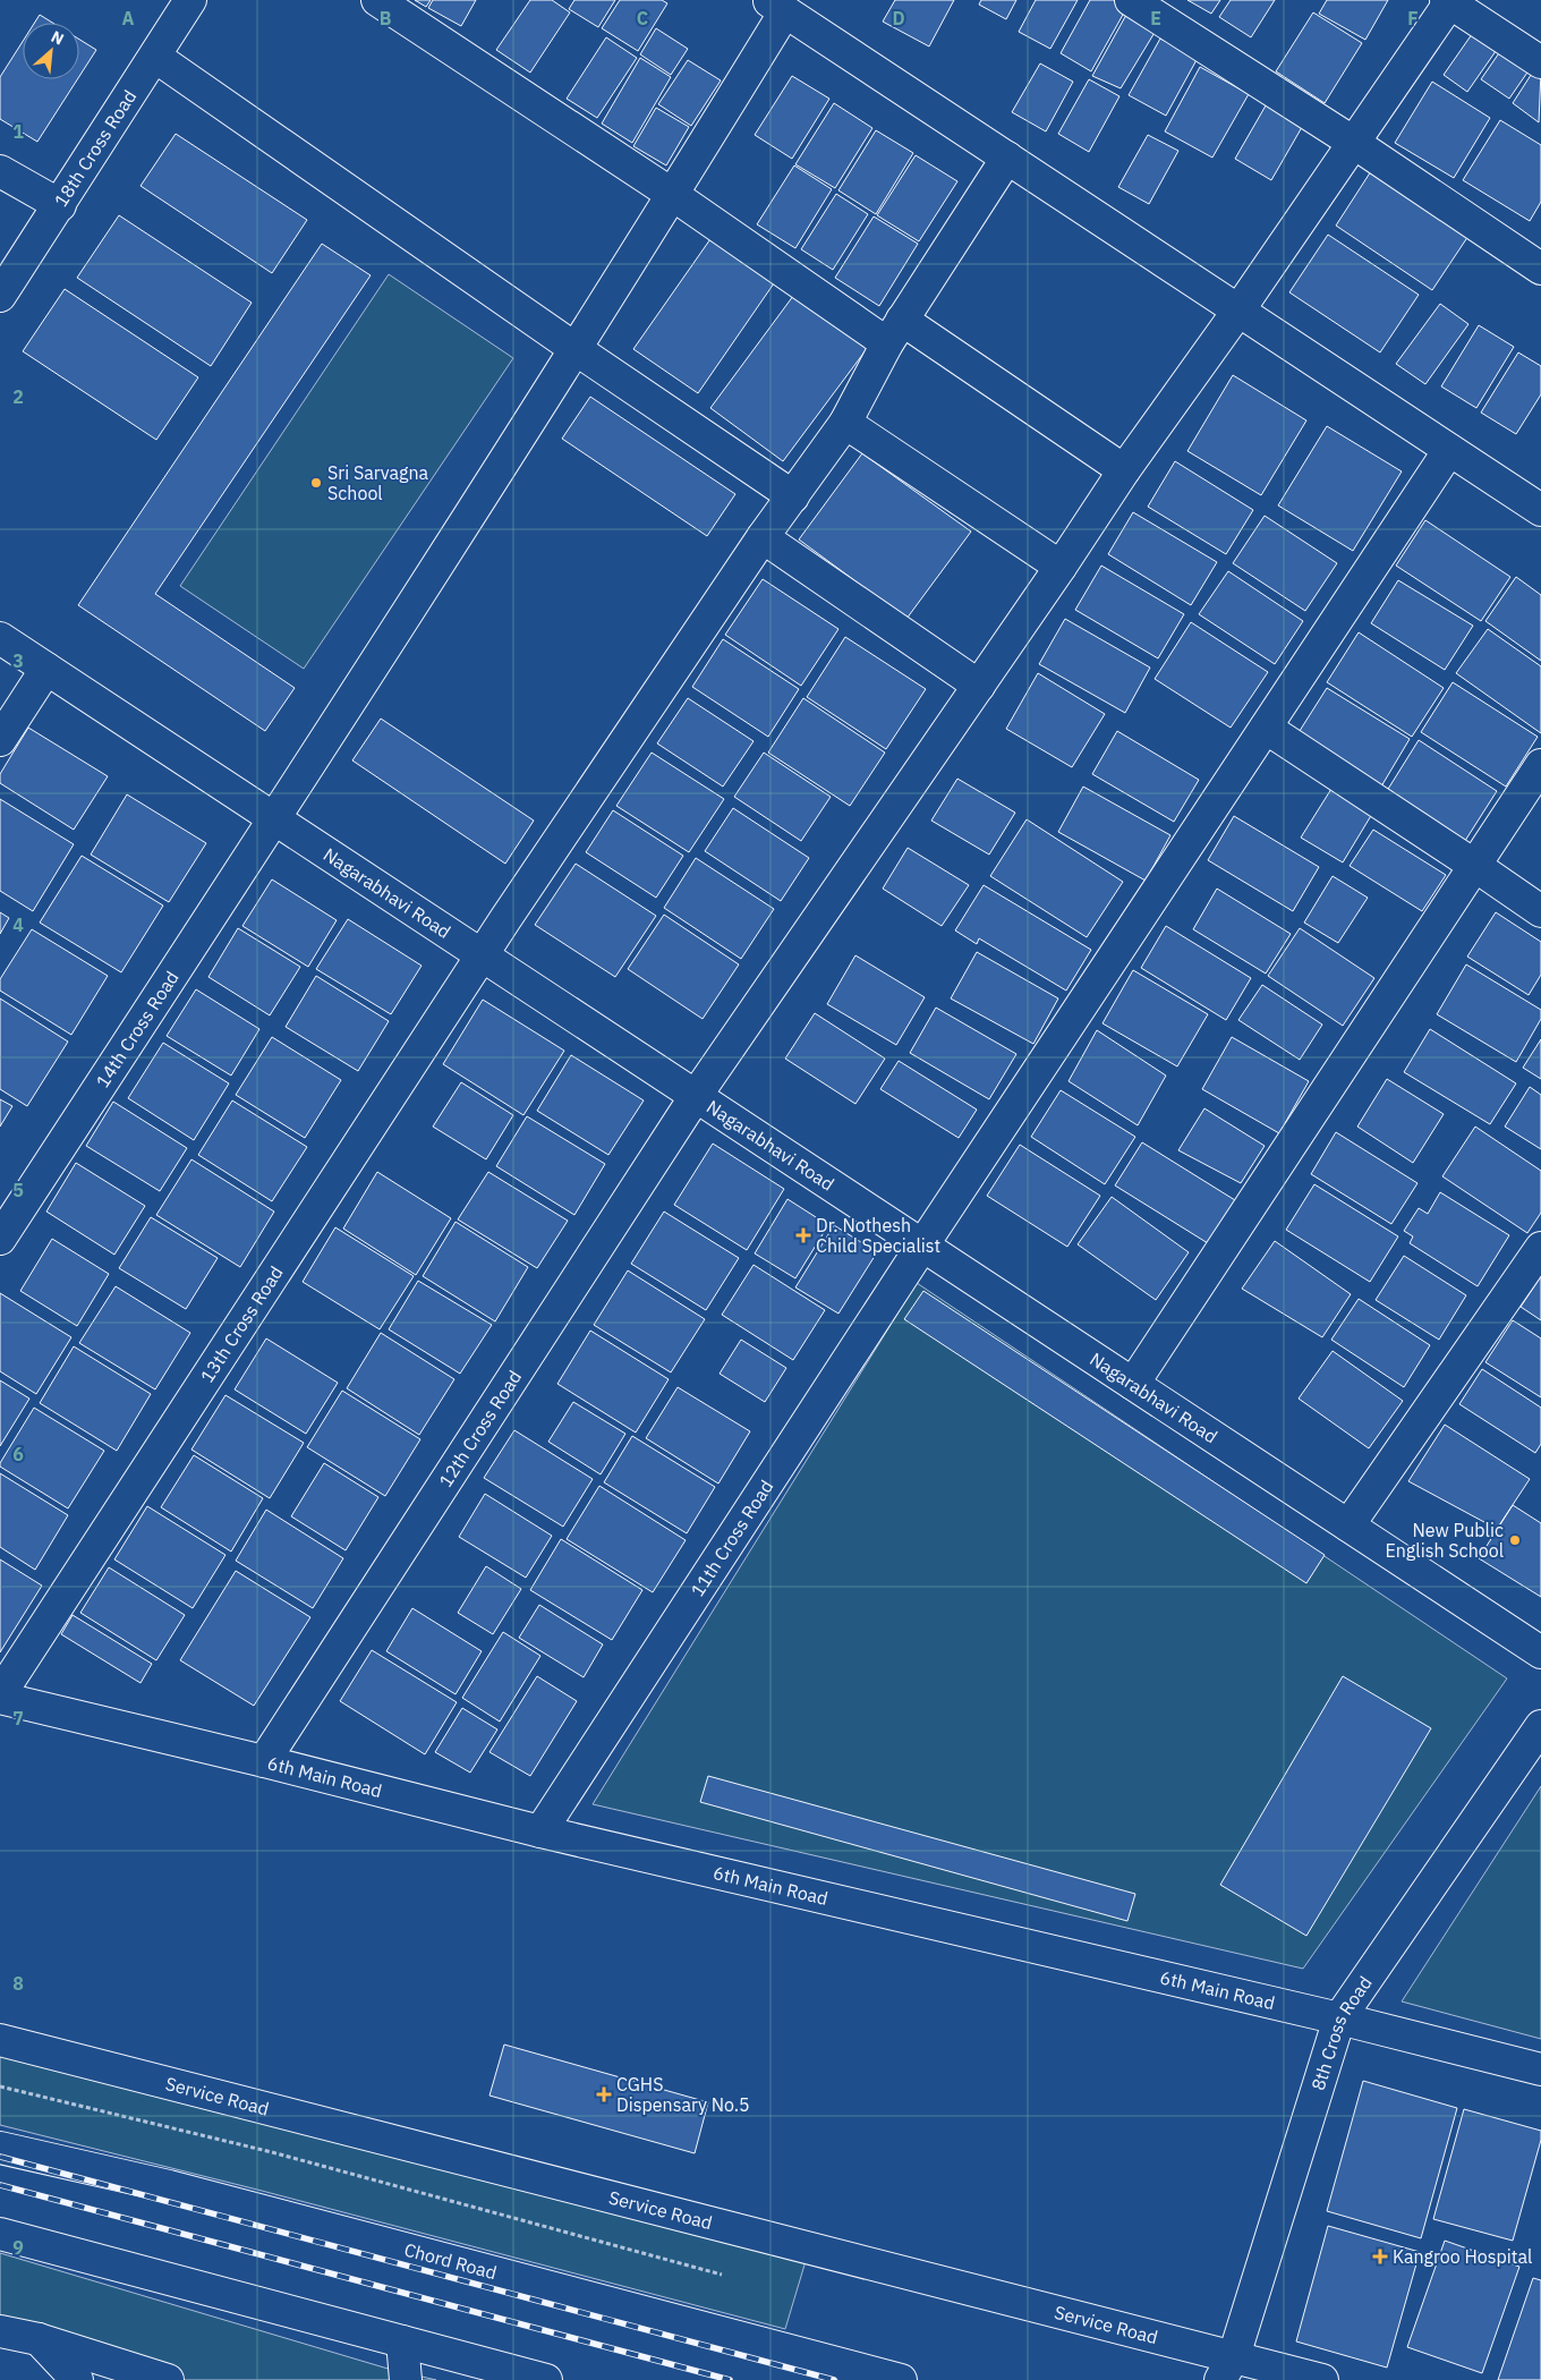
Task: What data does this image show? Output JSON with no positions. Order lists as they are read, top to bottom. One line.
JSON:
{"streets":{"street":["18th Cross Road","Nagarabhavi Road","14th Cross Road","13th Cross Road","12th Cross Road","11th Cross Road","6th Main Road","8th Cross Road","Service Road","Chord Road"]},"crossings":[["Nagarabhavi Road","14th Cross Road"],["Nagarabhavi Road","13th Cross Road"],["Nagarabhavi Road","12th Cross Road"],["Nagarabhavi Road","11th Cross Road"],["13th Cross Road","6th Main Road"],["12th Cross Road","6th Main Road"],["11th Cross Road","6th Main Road"],["6th Main Road","8th Cross Road"],["8th Cross Road","Service Road"]],"places":{"other":["Sri Sarvagna School","New Public English School"],"health":["Dr. Nothesh Child Specialist","CGHS Dispensary No.5","Kangroo Hospital"]},"north":"top right","grid":{"columns":["A","B","C","D","E","F"],"rows":["1","2","3","4","5","6","7","8","9"]}}
